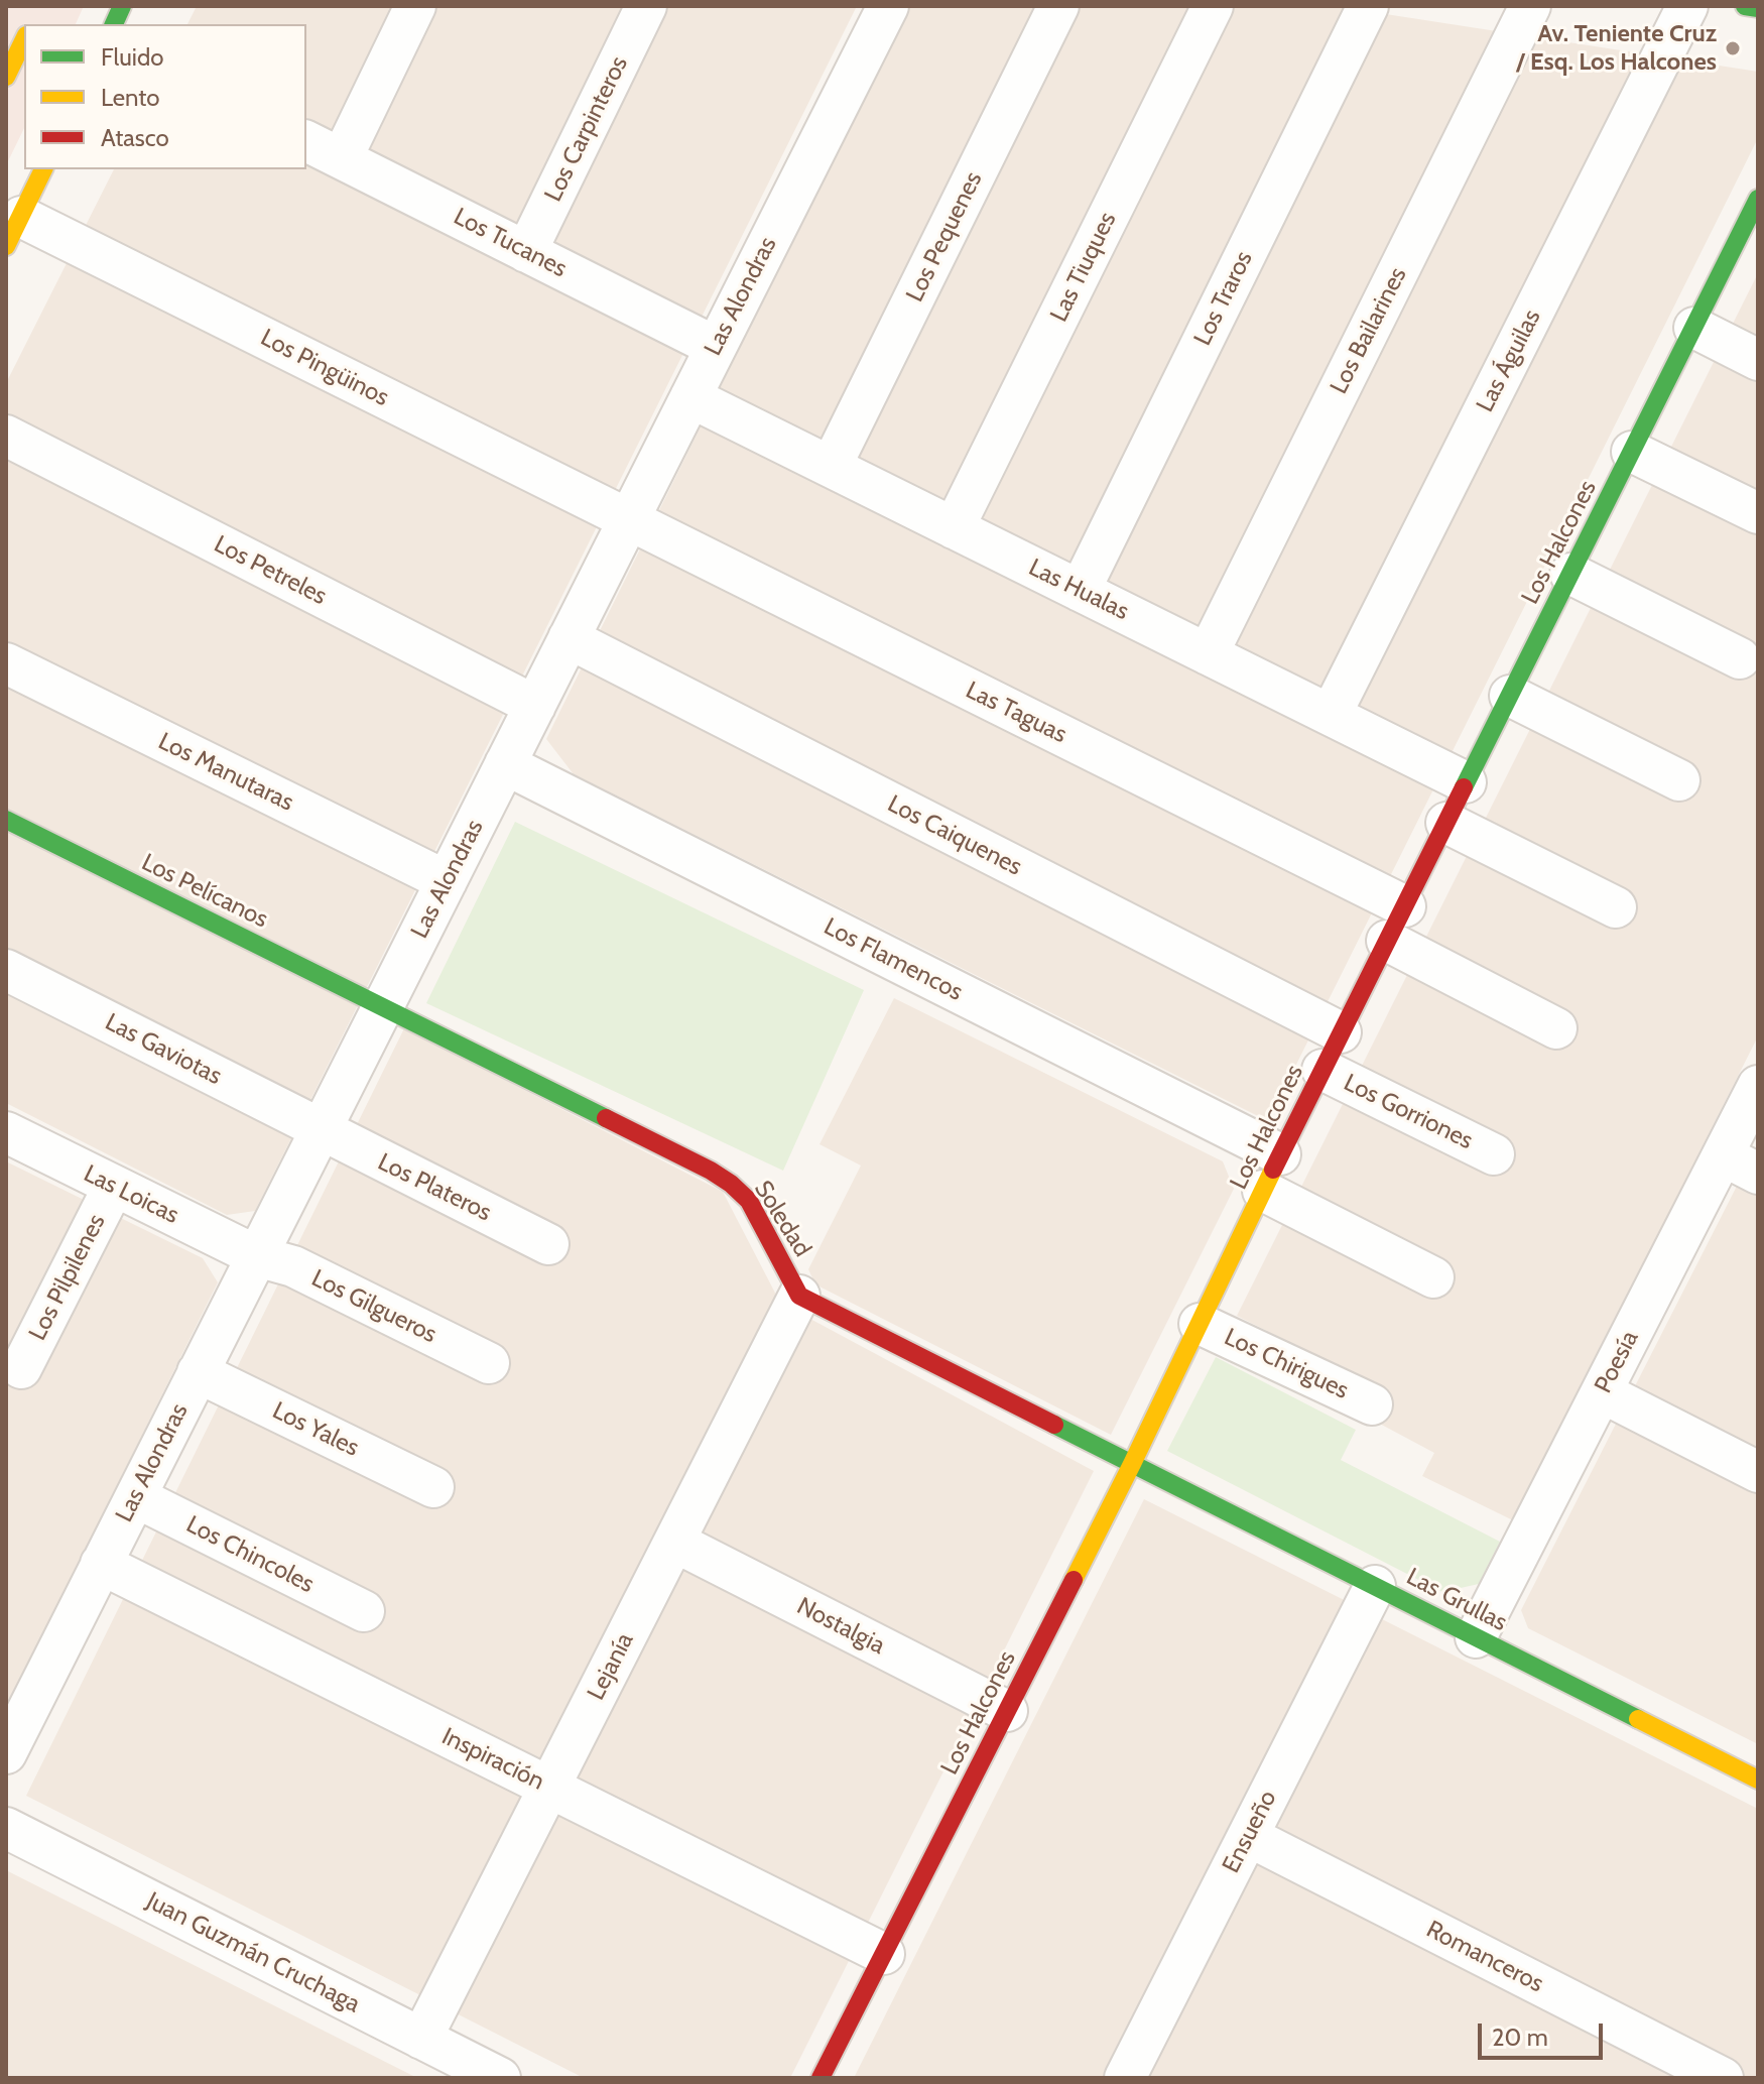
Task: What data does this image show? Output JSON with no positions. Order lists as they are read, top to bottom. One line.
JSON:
{"streets":{"street":["Los Carpinteros","Los Pequenes","Los Tucanes","Las Tiuques","Las Alondras","Los Traros","Los Bailarines","Las Águilas","Los Pingüinos","Los Halcones","Los Petreles","Las Hualas","Las Taguas","Los Manutaras","Los Caiquenes","Los Pelícanos","Los Flamencos","Las Gaviotas","Los Gorriones","Los Plateros","Las Loicas","Soledad","Los Pilpilenes","Los Gilgueros","Poesía","Los Chirigues","Los Yales","Los Chincoles","Las Grullas","Nostalgia","Lejanía","Inspiración","Ensueño","Juan Guzmán Cruchaga","Romanceros"]},"crossings":[["Los Carpinteros","Los Tucanes"],["Los Pequenes","Las Hualas"],["Los Tucanes","Las Alondras"],["Las Tiuques","Las Hualas"],["Las Alondras","Los Pingüinos"],["Las Alondras","Los Petreles"],["Las Alondras","Las Hualas"],["Las Alondras","Las Taguas"],["Las Alondras","Los Manutaras"],["Las Alondras","Los Caiquenes"],["Las Alondras","Los Pelícanos"],["Las Alondras","Los Flamencos"],["Las Alondras","Las Gaviotas"],["Las Alondras","Los Plateros"],["Las Alondras","Las Loicas"],["Las Alondras","Soledad"],["Las Alondras","Los Gilgueros"],["Las Alondras","Los Yales"],["Las Alondras","Los Chincoles"],["Las Alondras","Inspiración"],["Los Traros","Las Hualas"],["Los Bailarines","Las Hualas"],["Las Águilas","Las Hualas"],["Los Pingüinos","Las Taguas"],["Los Halcones","Las Hualas"],["Los Halcones","Las Taguas"],["Los Halcones","Los Caiquenes"],["Los Halcones","Los Flamencos"],["Los Halcones","Los Gorriones"],["Los Halcones","Soledad"],["Los Halcones","Los Chirigues"],["Los Halcones","Las Grullas"],["Los Halcones","Nostalgia"],["Los Halcones","Inspiración"],["Los Pelícanos","Soledad"],["Las Gaviotas","Los Plateros"],["Las Loicas","Los Pilpilenes"],["Las Loicas","Los Gilgueros"],["Soledad","Las Grullas"],["Soledad","Lejanía"],["Poesía","Las Grullas"],["Las Grullas","Ensueño"],["Nostalgia","Lejanía"],["Lejanía","Inspiración"],["Lejanía","Juan Guzmán Cruchaga"],["Ensueño","Romanceros"]],"places":["Av. Teniente Cruz / Esq. Los Halcones"],"legend":["Fluido","Lento","Atasco"],"scale_bar":"20 m"}
